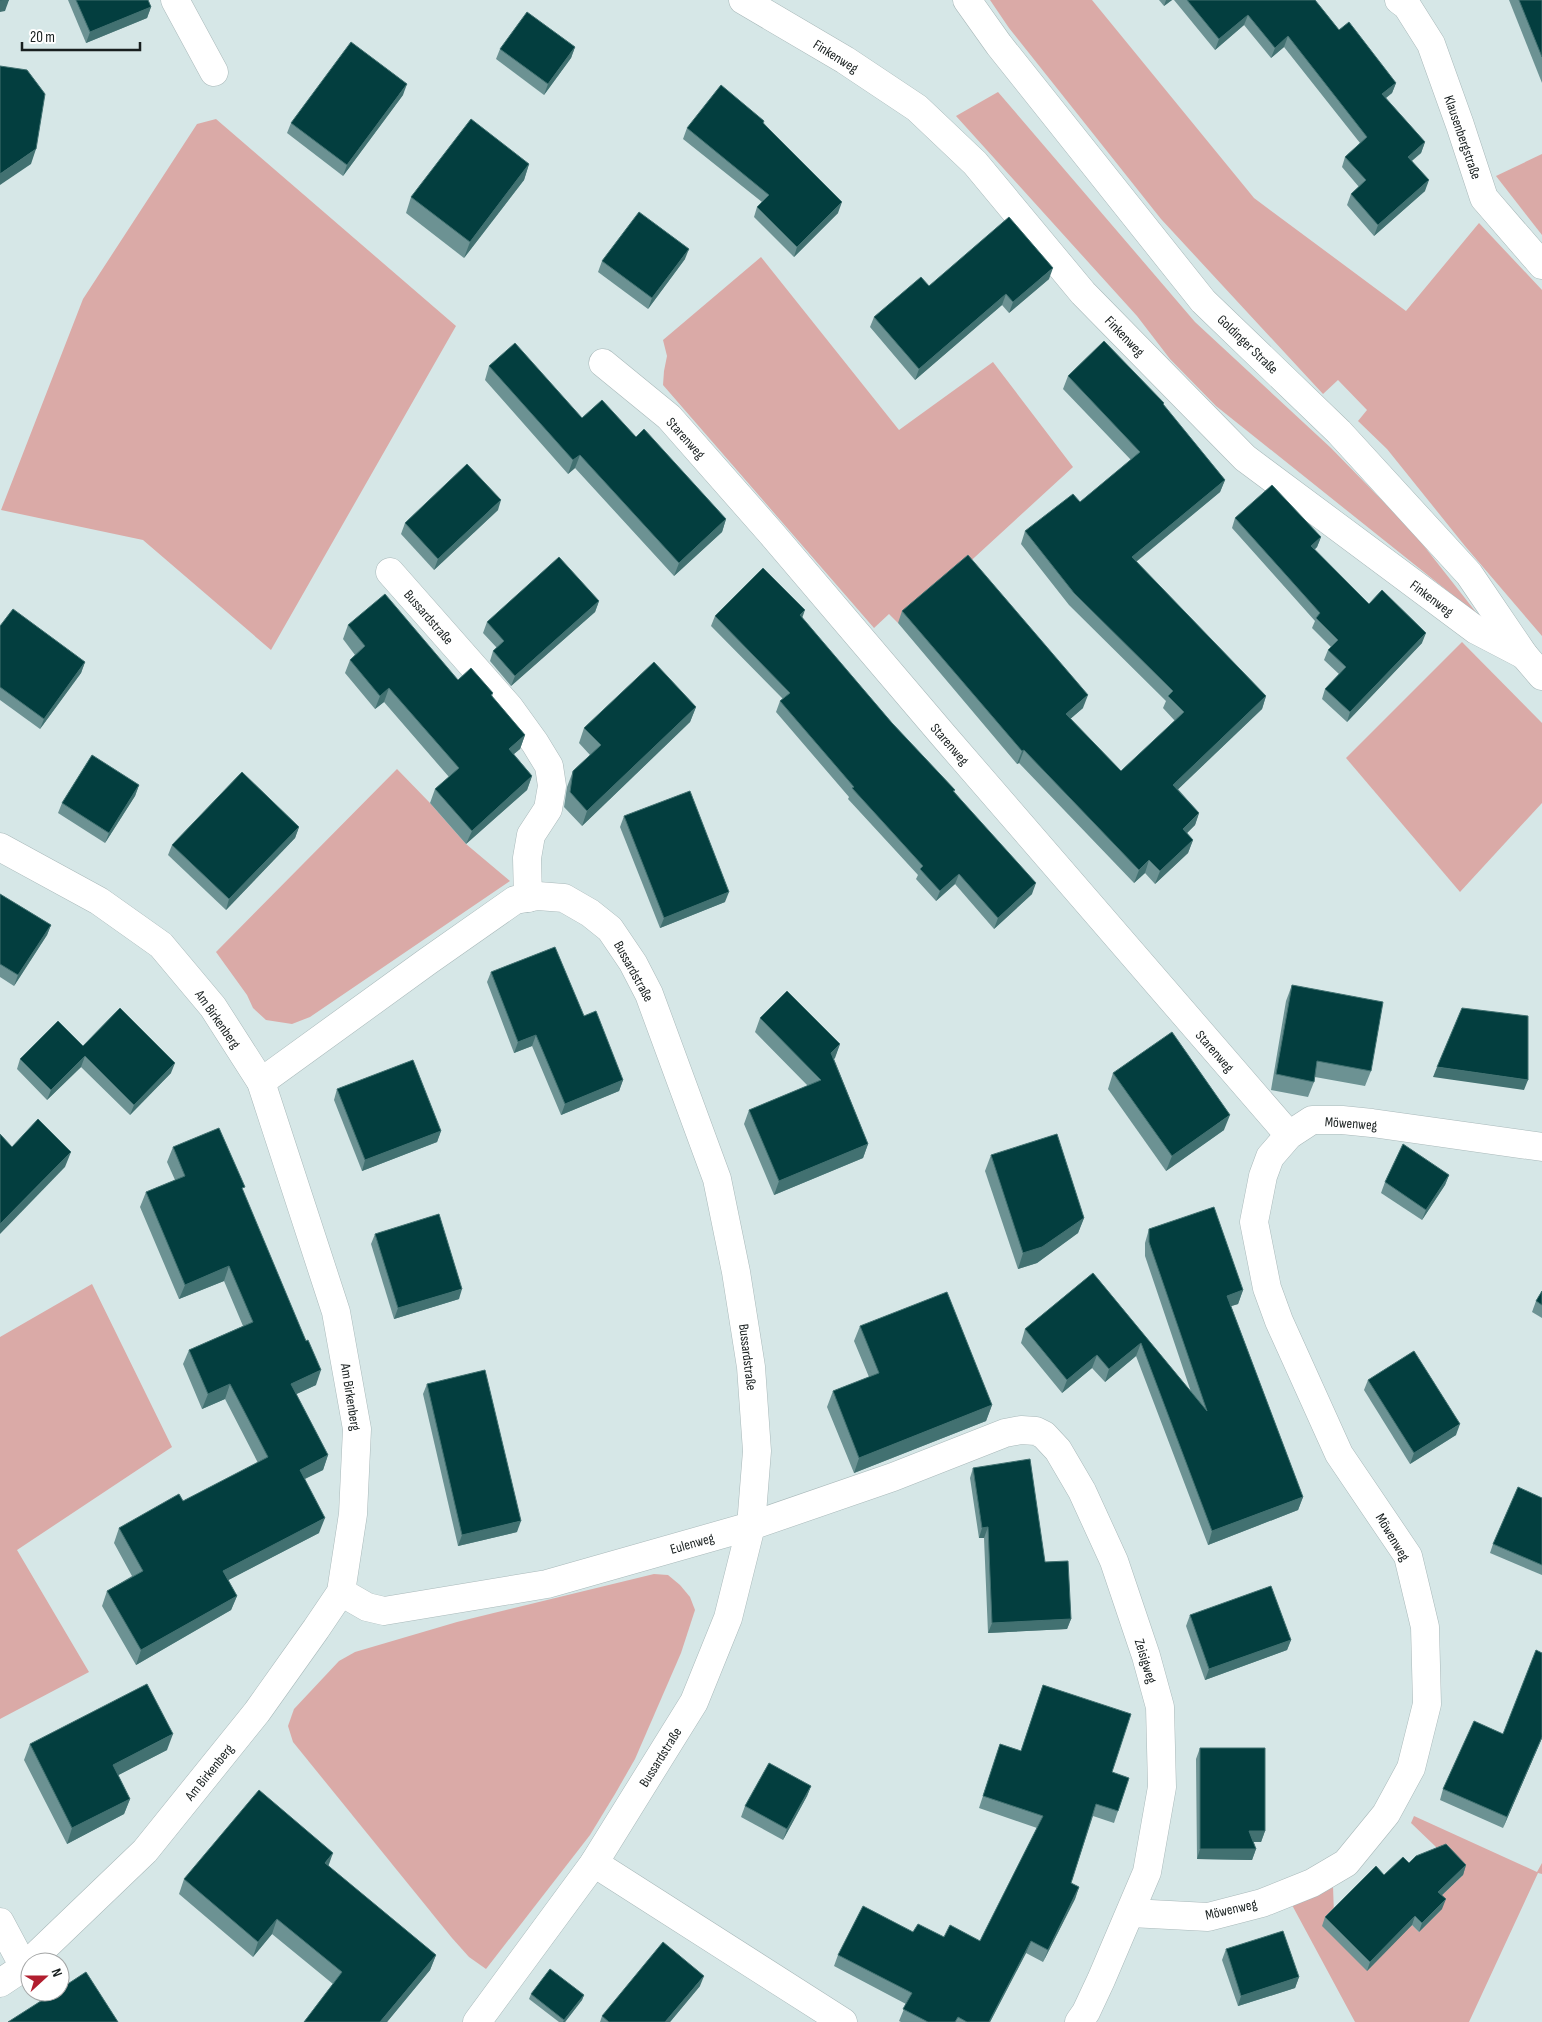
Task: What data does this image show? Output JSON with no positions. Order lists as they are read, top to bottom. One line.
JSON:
{"streets":{"street":["Finkenweg","Klausenbergstraße","Goldinger Straße","Starenweg","Bussardstraße","Am Birkenberg","Möwenweg","Eulenweg","Zeisigweg"]},"crossings":[["Finkenweg","Goldinger Straße"],["Starenweg","Möwenweg"],["Bussardstraße","Am Birkenberg"],["Bussardstraße","Eulenweg"],["Am Birkenberg","Eulenweg"],["Möwenweg","Zeisigweg"],["Eulenweg","Zeisigweg"]],"scale_bar":"20 m","north":"right"}
